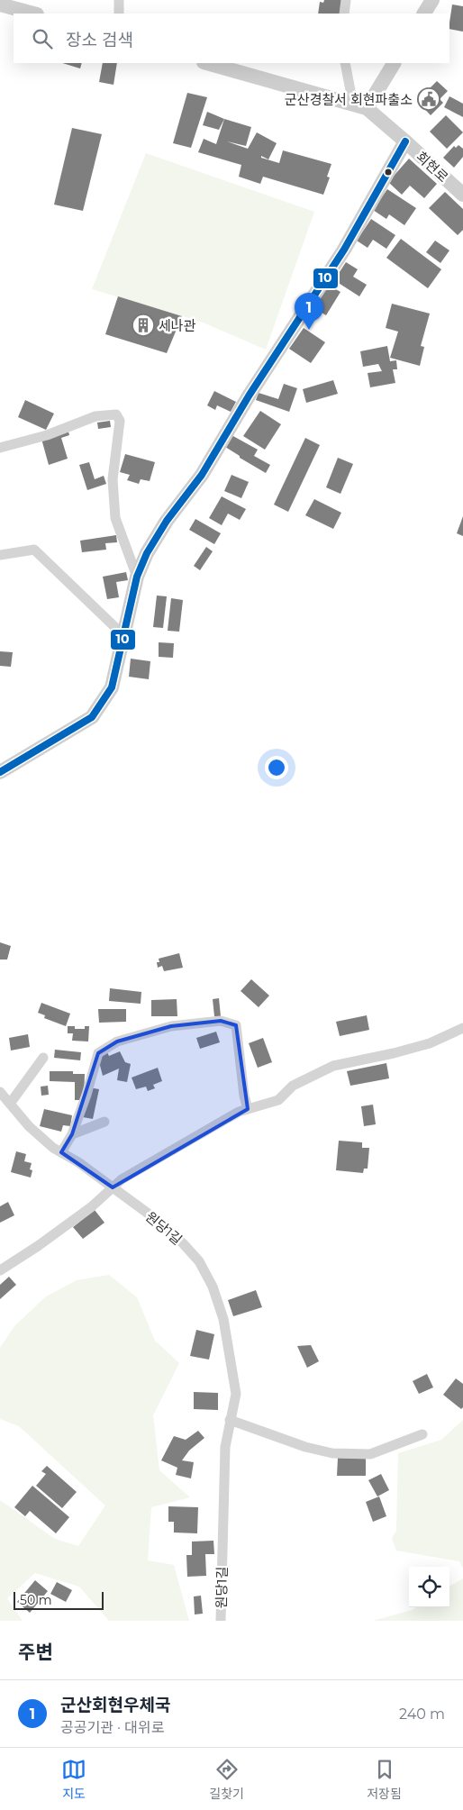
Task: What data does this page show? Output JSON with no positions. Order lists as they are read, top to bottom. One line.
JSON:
{"streets":{"street":["회현로","원당1길"]},"places":{"public building":["군산경찰서 회현파출소"],"building":["세나관"]},"lines":["transit line 10"],"scale_bar":"50 m","page":{"search":"장소 검색","pins":"1","scale":"50 m","heading":"주변","list":[{"mark":"1","name":"군산회현우체국","note":"공공기관 · 대위로","value":"240 m"}],"nav":["지도","길찾기","저장됨"]}}
